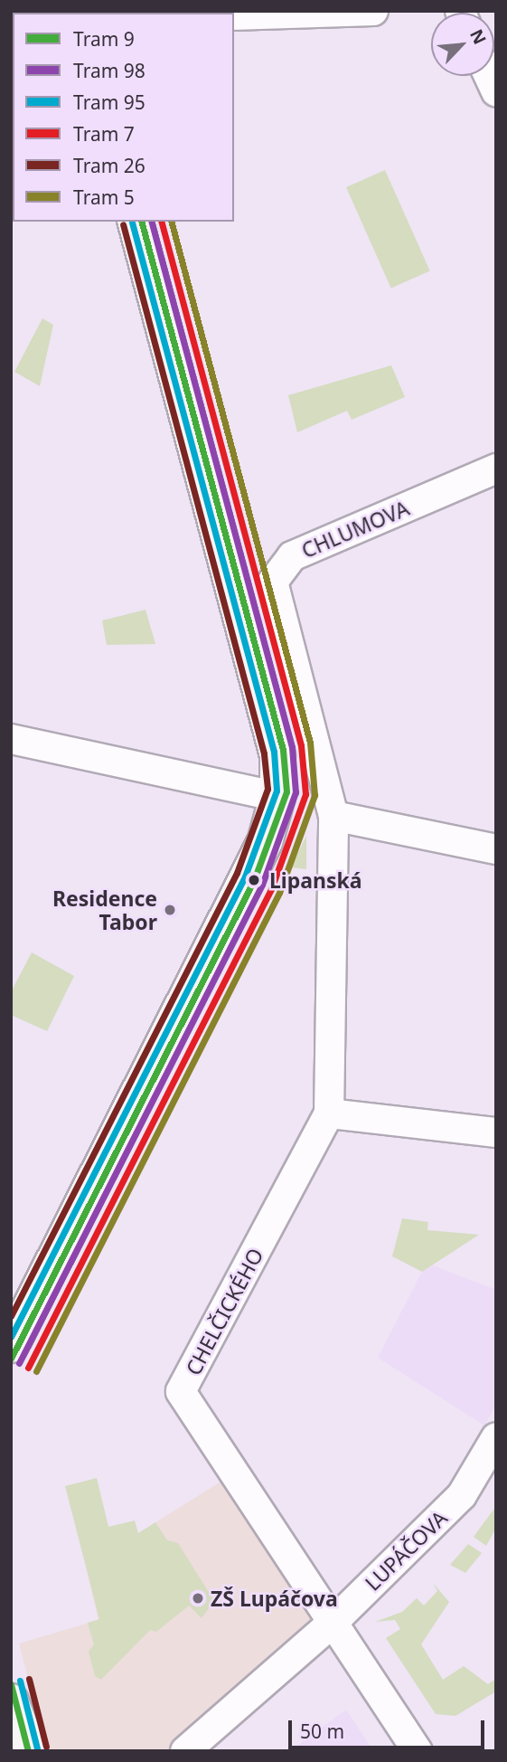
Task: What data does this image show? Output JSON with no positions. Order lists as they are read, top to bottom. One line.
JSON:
{"streets":{"street":["CHLUMOVA","CHELČICKÉHO","LUPÁČOVA"]},"crossings":[["CHLUMOVA","CHELČICKÉHO"],["CHELČICKÉHO","LUPÁČOVA"]],"places":["Lipanská","Residence Tabor","ZŠ Lupáčova"],"lines":["tram line 9","tram line 98","tram line 7","tram line 5","tram line 95","tram line 26"],"legend":["Tram 9","Tram 98","Tram 95","Tram 7","Tram 26","Tram 5"],"scale_bar":"50 m","north":"top right"}
